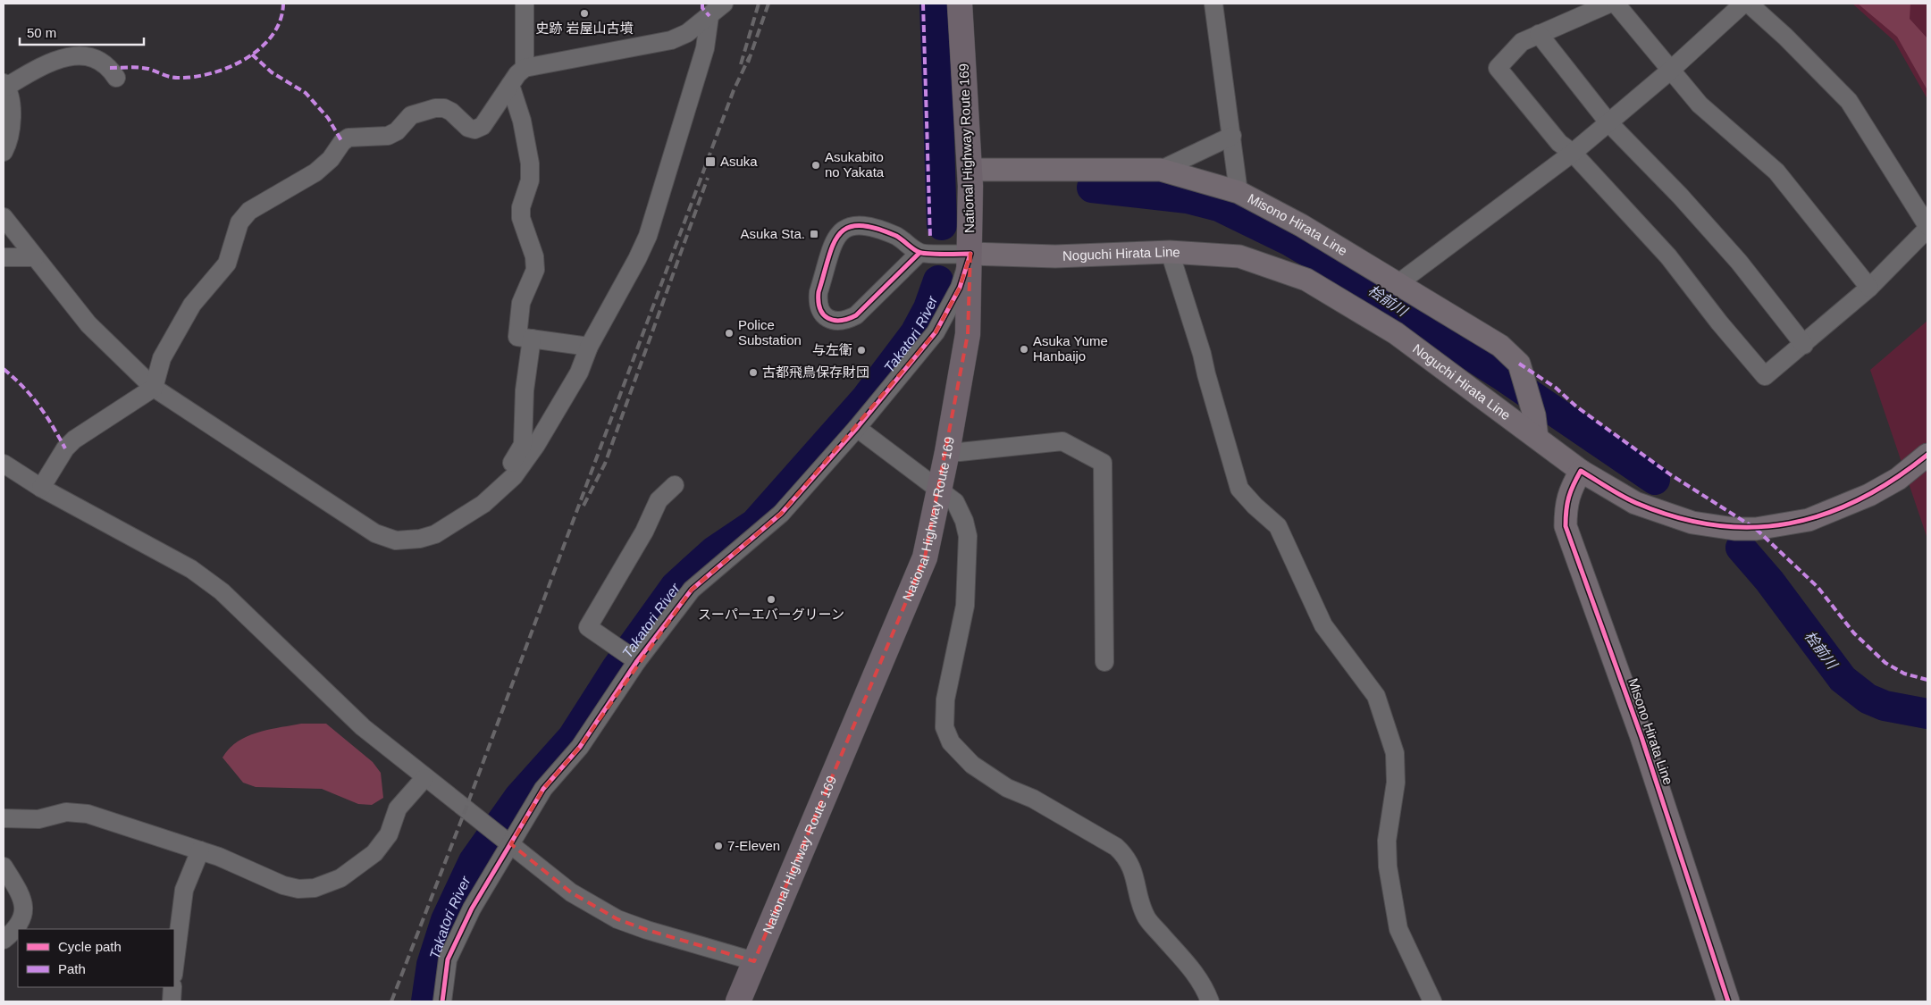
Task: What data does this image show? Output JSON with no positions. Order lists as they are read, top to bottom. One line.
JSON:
{"streets":{"highway":["National Highway Route 169"],"main road":["Misono Hirata Line","Noguchi Hirata Line"]},"crossings":[["National Highway Route 169","Misono Hirata Line"],["National Highway Route 169","Noguchi Hirata Line"],["Misono Hirata Line","Noguchi Hirata Line"]],"water":["桧前川","Takatori River"],"places":{"other":["史跡 岩屋山古墳","Asukabito no Yakata","Police Substation","Asuka Yume Hanbaijo","与左衛","古都飛鳥保存財団","スーパーエバーグリーン","7-Eleven"],"transit":["Asuka","Asuka Sta."]},"legend":["Cycle path","Path"],"scale_bar":"50 m"}
